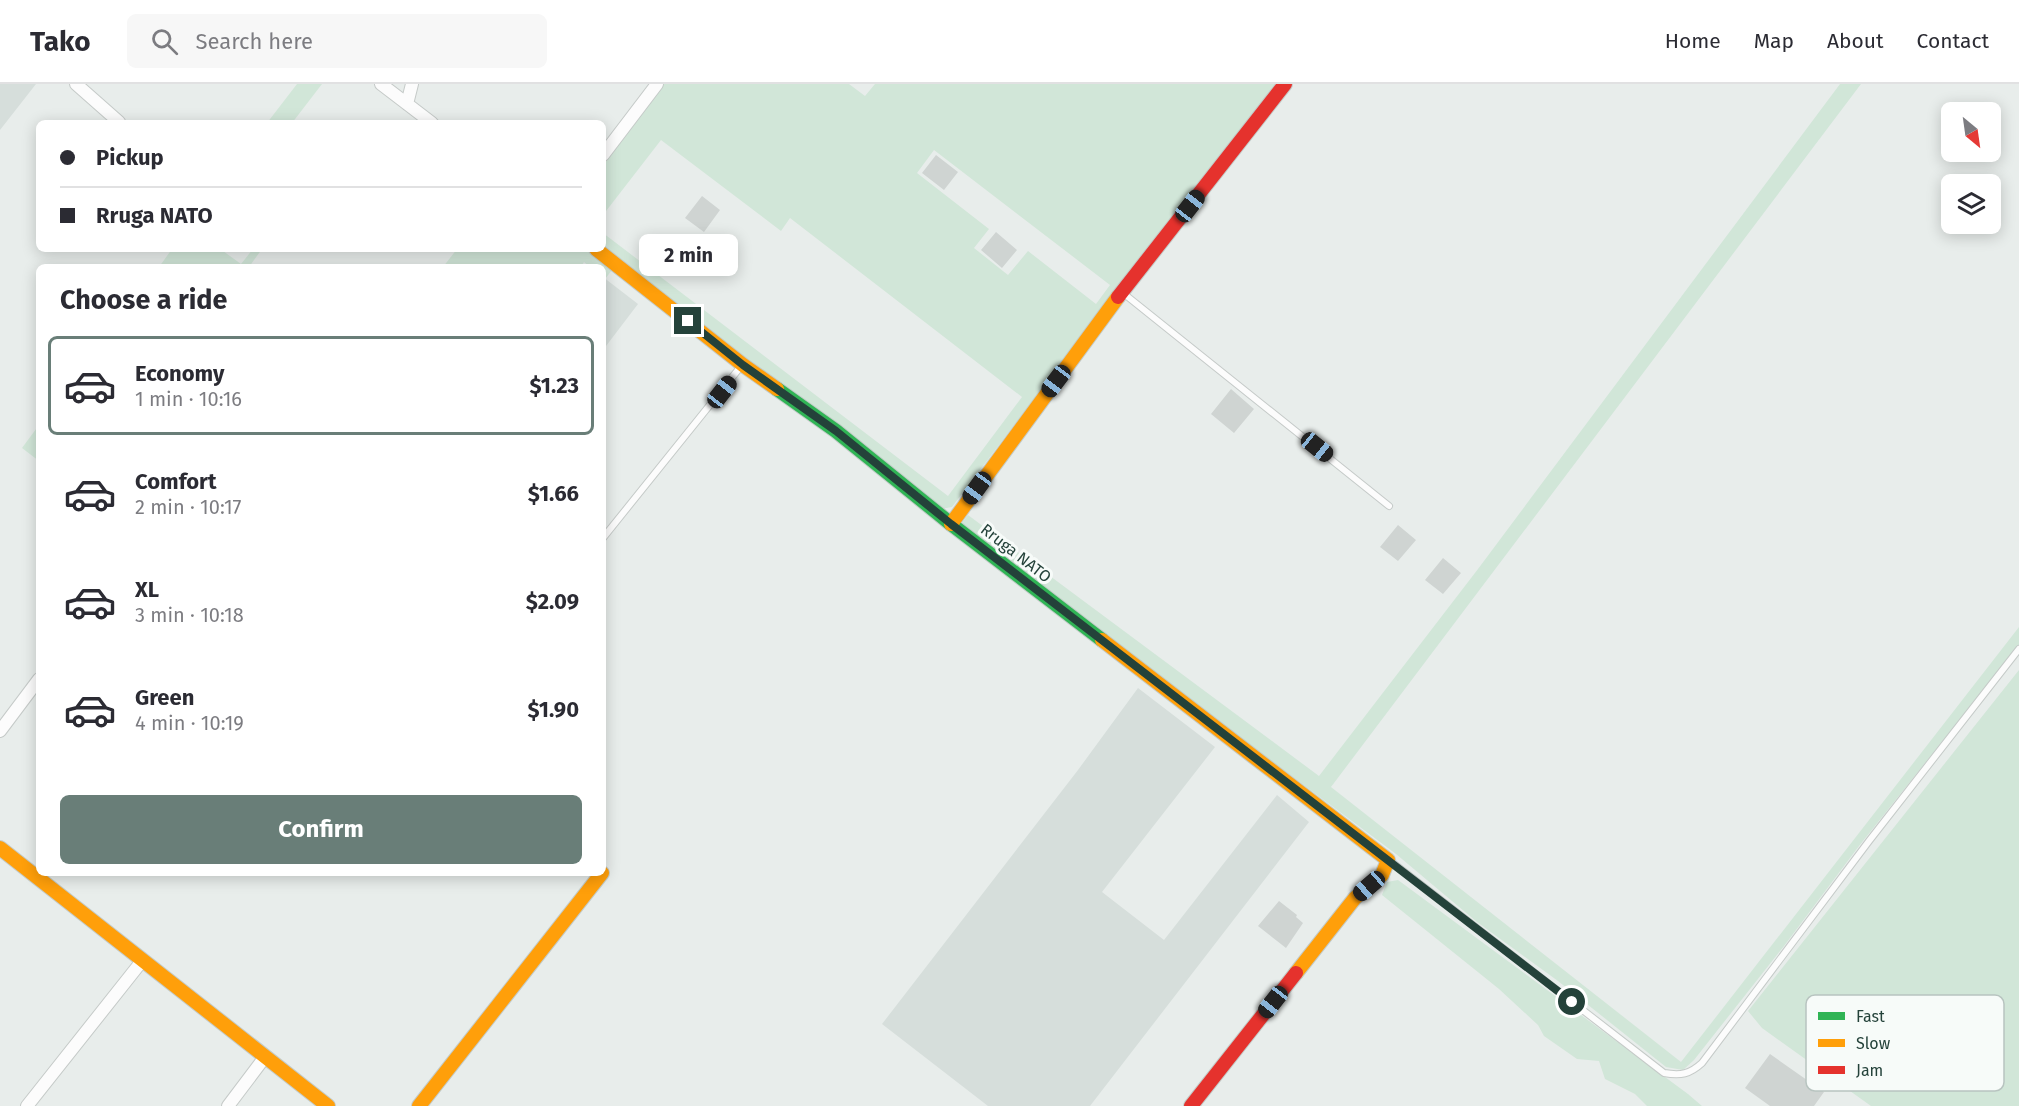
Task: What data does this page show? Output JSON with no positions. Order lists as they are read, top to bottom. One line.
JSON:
{"streets":{"street":["Rruga NATO"]},"legend":["Fast","Slow","Jam"],"north":"bottom right","page":{"header":"Tako","search":"Search here","nav":["Home","Map","About","Contact"],"banner":["Pickup","Rruga NATO"],"bubble":"2 min","heading":"Choose a ride","list":[{"name":"Economy","note":"1 min · 10:16","value":"$1.23"},{"name":"Comfort","note":"2 min · 10:17","value":"$1.66"},{"name":"XL","note":"3 min · 10:18","value":"$2.09"},{"name":"Green","note":"4 min · 10:19","value":"$1.90"}],"buttons":"Confirm"}}
